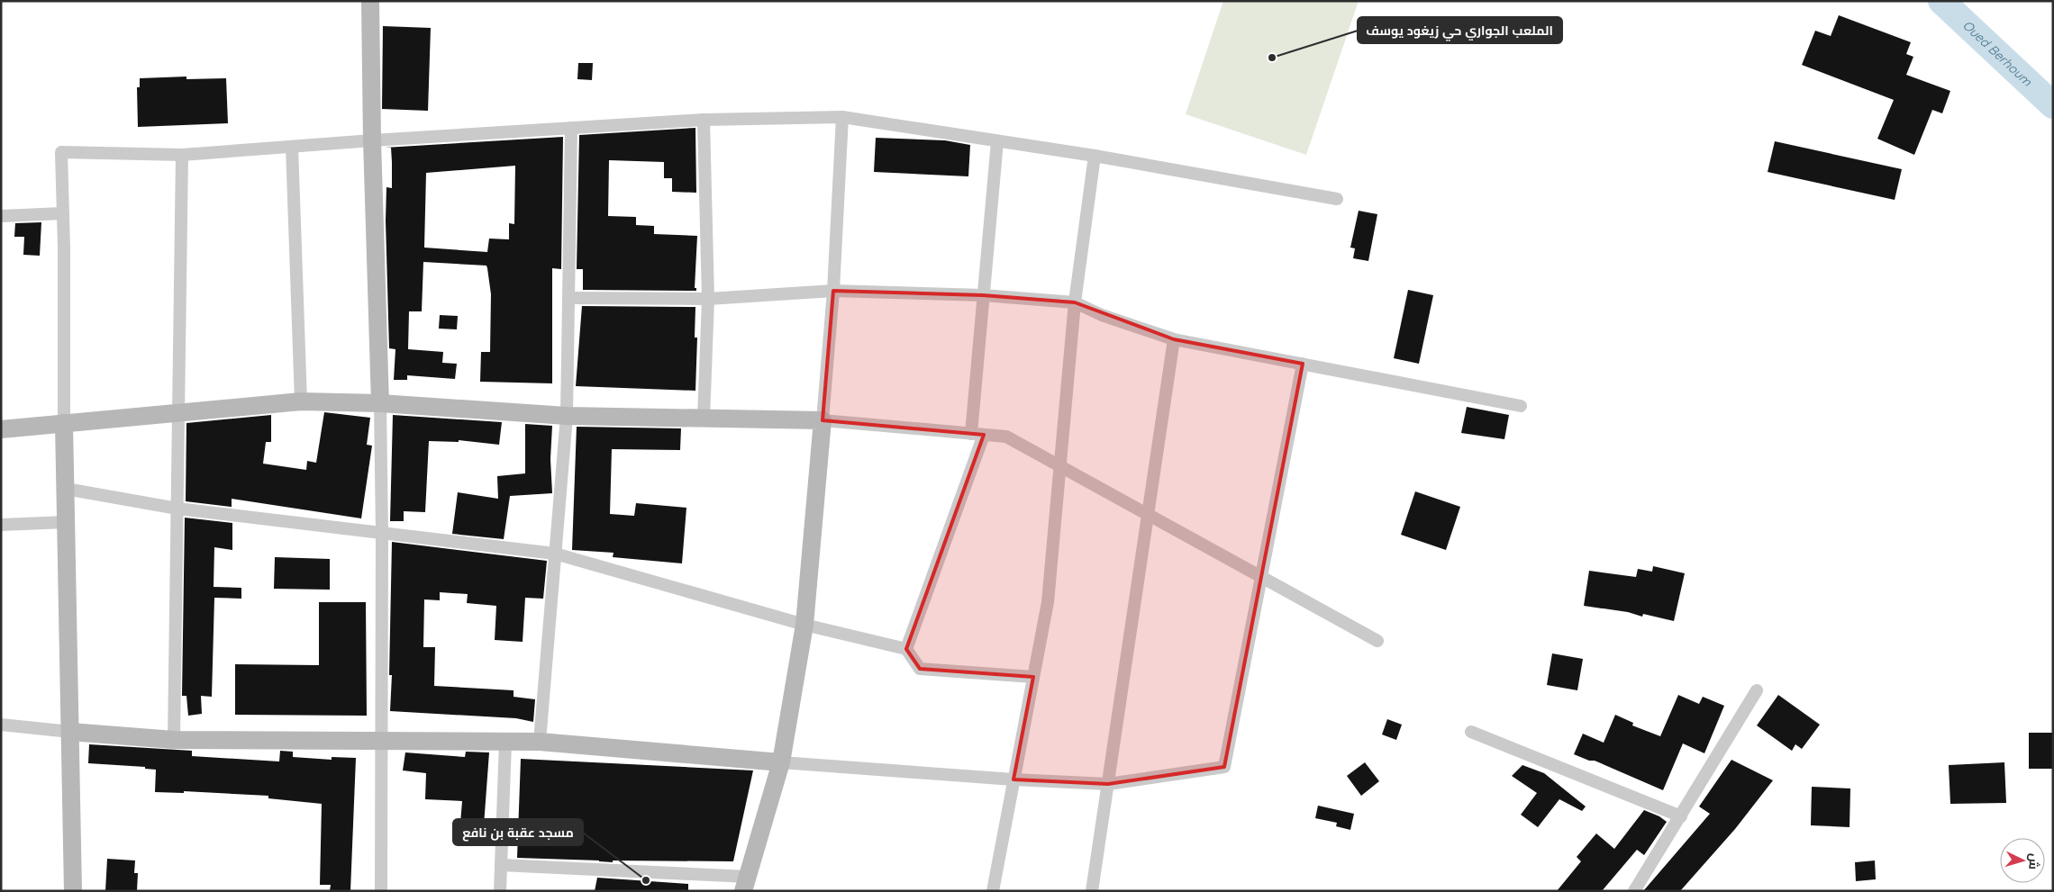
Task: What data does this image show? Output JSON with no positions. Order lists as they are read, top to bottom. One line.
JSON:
{"water":["Oued Berhoum"],"places":["الملعب الجواري حي زيغود يوسف","مسجد عقبة بن نافع"],"north":"right"}
